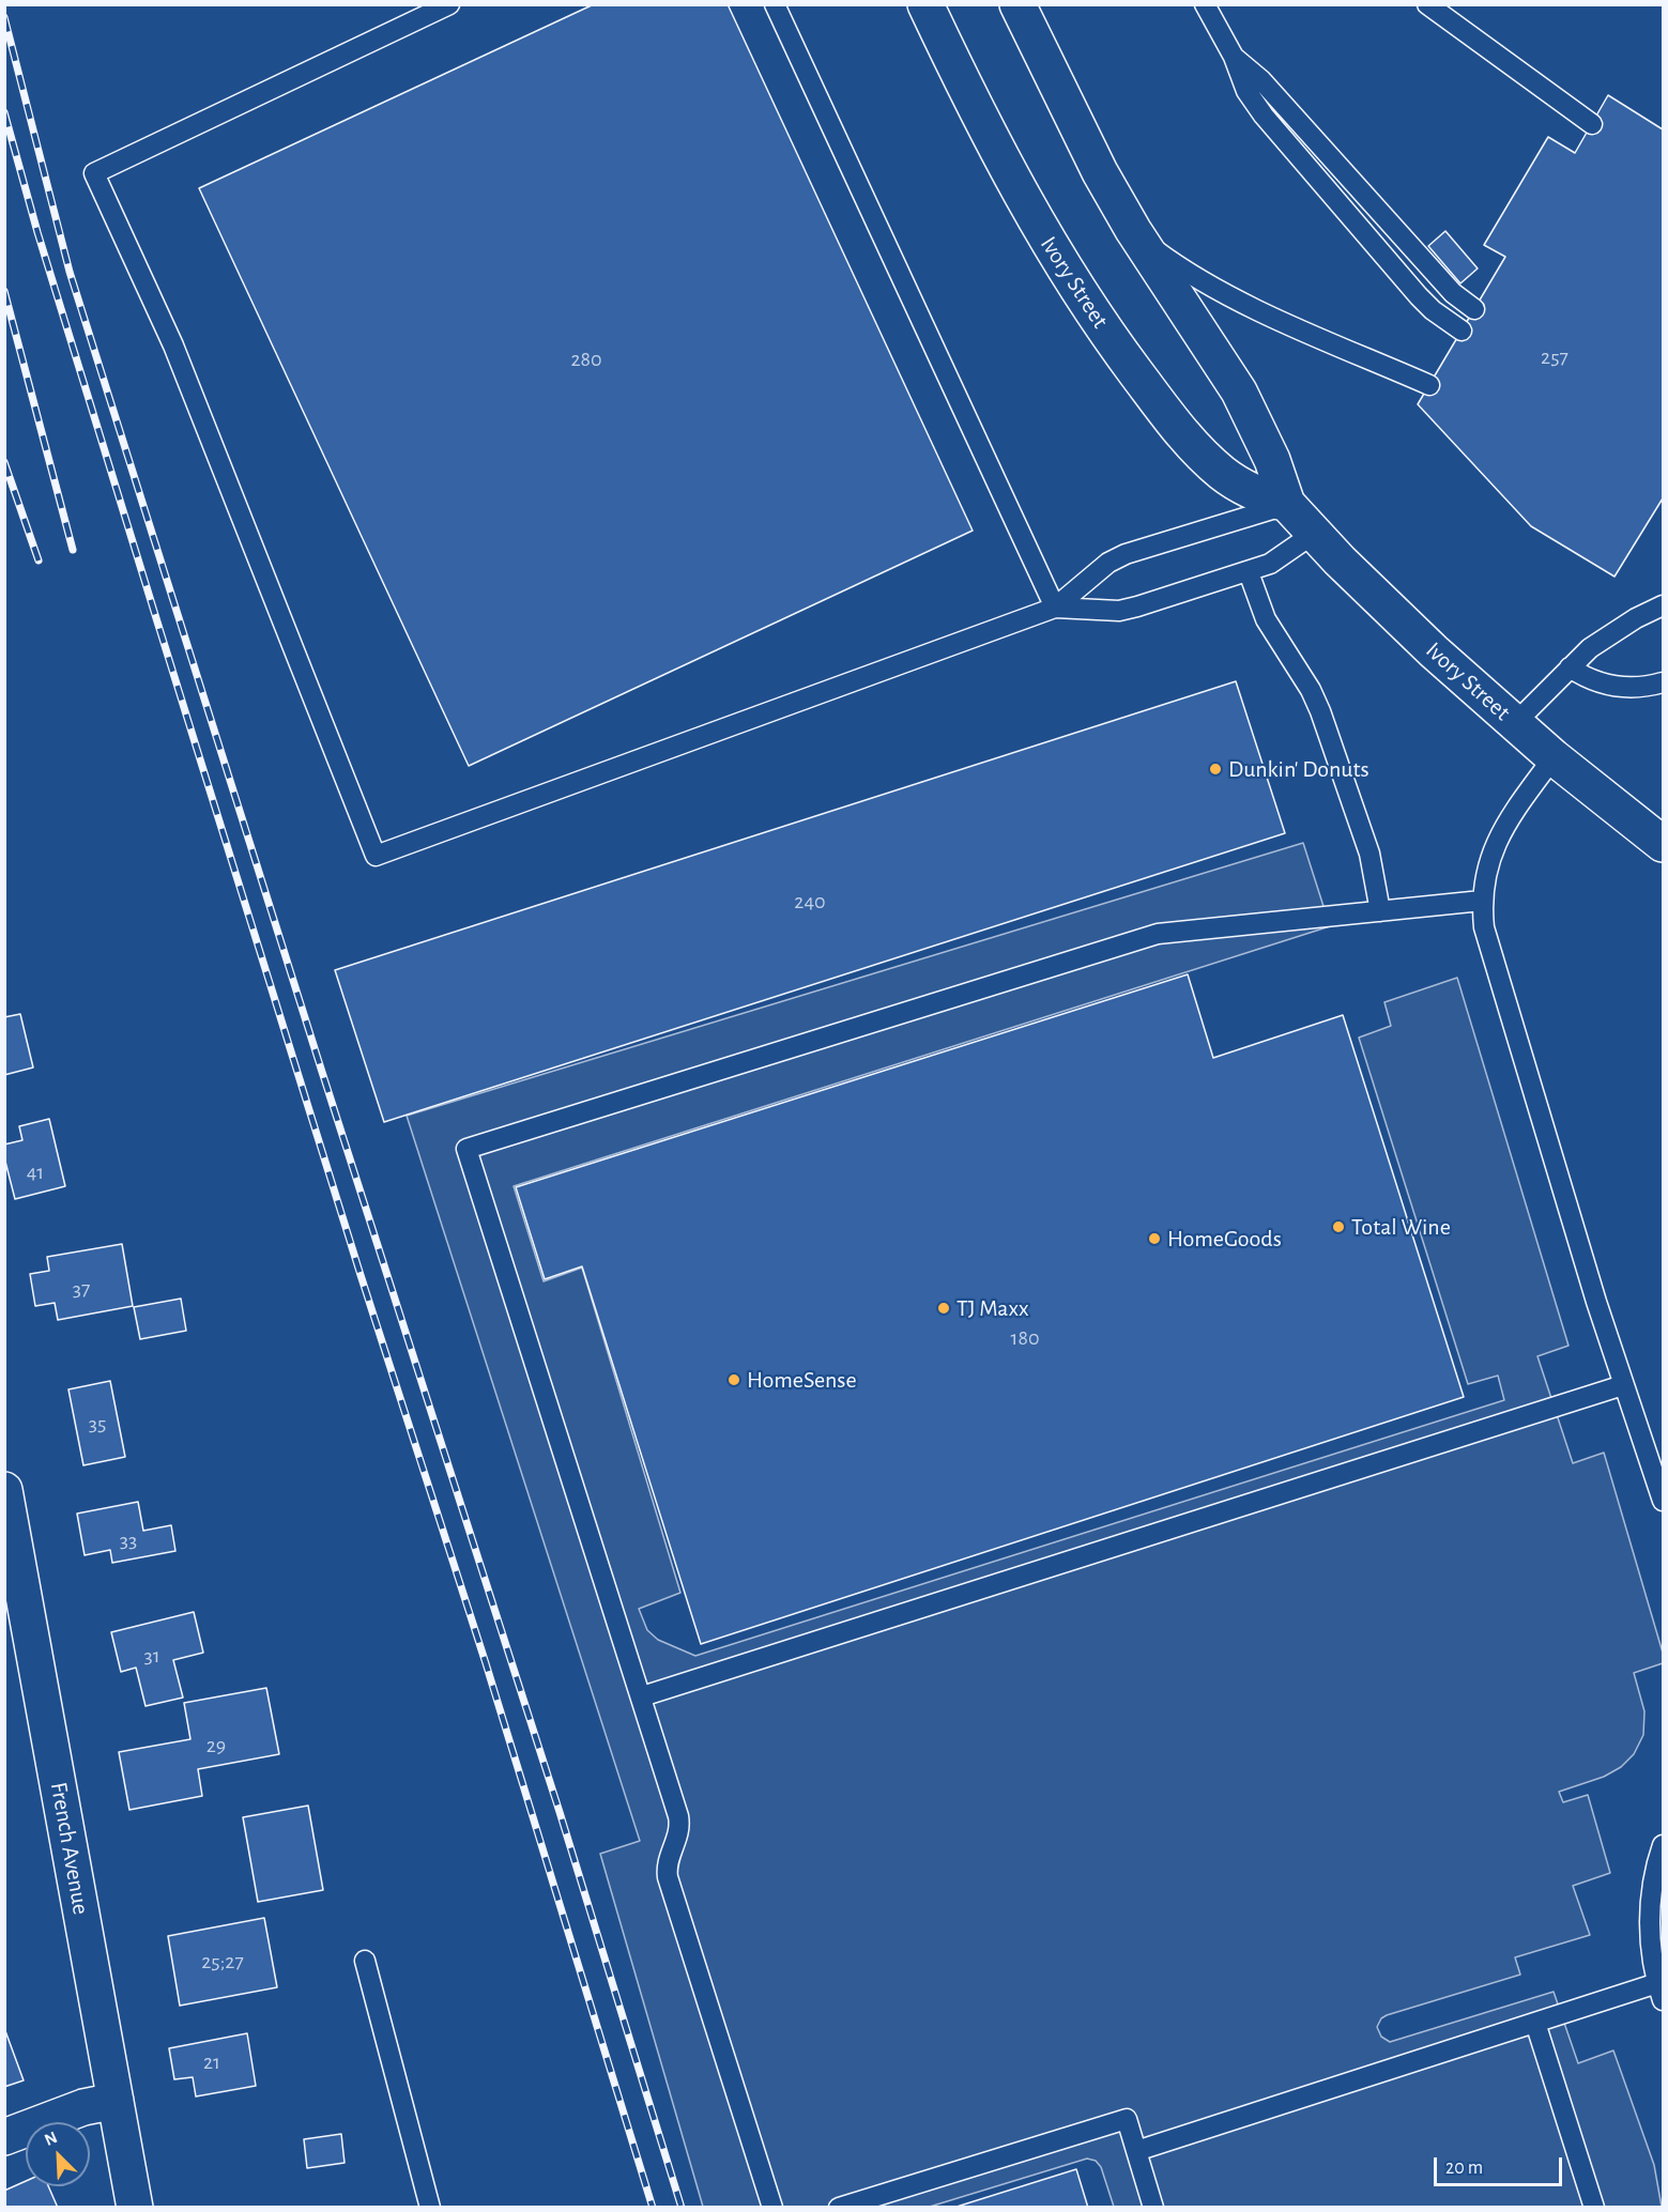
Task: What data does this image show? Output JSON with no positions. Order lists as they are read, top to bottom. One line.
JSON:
{"streets":{"street":["Ivory Street","French Avenue"]},"places":["Dunkin' Donuts","Total Wine","HomeGoods","TJ Maxx","HomeSense"],"house_numbers":["257","280","240","41","37","180","35","33","31","29","25;27","21"],"scale_bar":"20 m","north":"top left"}
